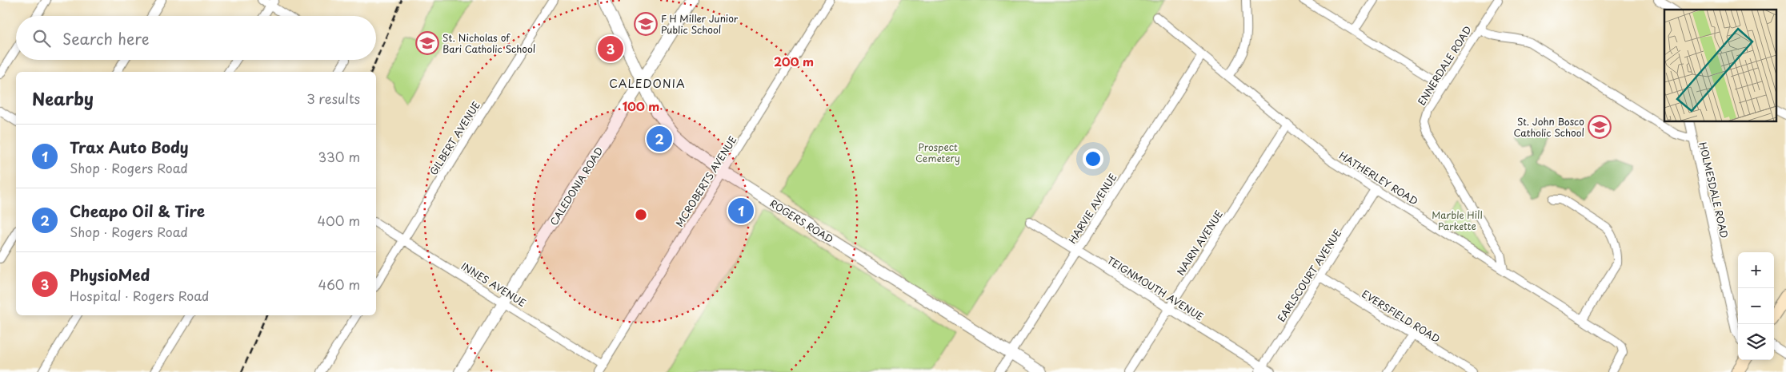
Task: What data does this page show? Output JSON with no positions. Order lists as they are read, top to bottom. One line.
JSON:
{"streets":{"street":["ENNERDALE ROAD","GILBERT AVENUE","HATHERLEY ROAD","MCROBERTS AVENUE","CALEDONIA ROAD","HOLMESDALE ROAD","HARVIE AVENUE","ROGERS ROAD","NAIRN AVENUE","EARLSCOURT AVENUE","INNES AVENUE","TEIGNMOUTH AVENUE","EVERSFIELD ROAD"]},"crossings":[["ENNERDALE ROAD","HATHERLEY ROAD"],["ENNERDALE ROAD","HOLMESDALE ROAD"],["GILBERT AVENUE","INNES AVENUE"],["HATHERLEY ROAD","HARVIE AVENUE"],["HATHERLEY ROAD","NAIRN AVENUE"],["HATHERLEY ROAD","EARLSCOURT AVENUE"],["MCROBERTS AVENUE","ROGERS ROAD"],["MCROBERTS AVENUE","INNES AVENUE"],["CALEDONIA ROAD","ROGERS ROAD"],["CALEDONIA ROAD","INNES AVENUE"],["HARVIE AVENUE","ROGERS ROAD"],["HARVIE AVENUE","TEIGNMOUTH AVENUE"],["NAIRN AVENUE","TEIGNMOUTH AVENUE"],["EARLSCOURT AVENUE","TEIGNMOUTH AVENUE"],["EARLSCOURT AVENUE","EVERSFIELD ROAD"]],"districts":["CALEDONIA"],"parks":["Prospect Cemetery","Marble Hill Parkette"],"places":{"school or university":["F H Miller Junior Public School","St. Nicholas of Bari Catholic School","St. John Bosco Catholic School"]},"page":{"search":"Search here","pins":["3","2","1"],"heading":["Nearby","3 results"],"list":[{"mark":"1","name":"Trax Auto Body","note":"Shop · Rogers Road","value":"330 m"},{"mark":"2","name":"Cheapo Oil & Tire","note":"Shop · Rogers Road","value":"400 m"},{"mark":"3","name":"PhysioMed","note":"Hospital · Rogers Road","value":"460 m"}],"map_buttons":["+","−"]},"rings":["200 m","100 m"]}
